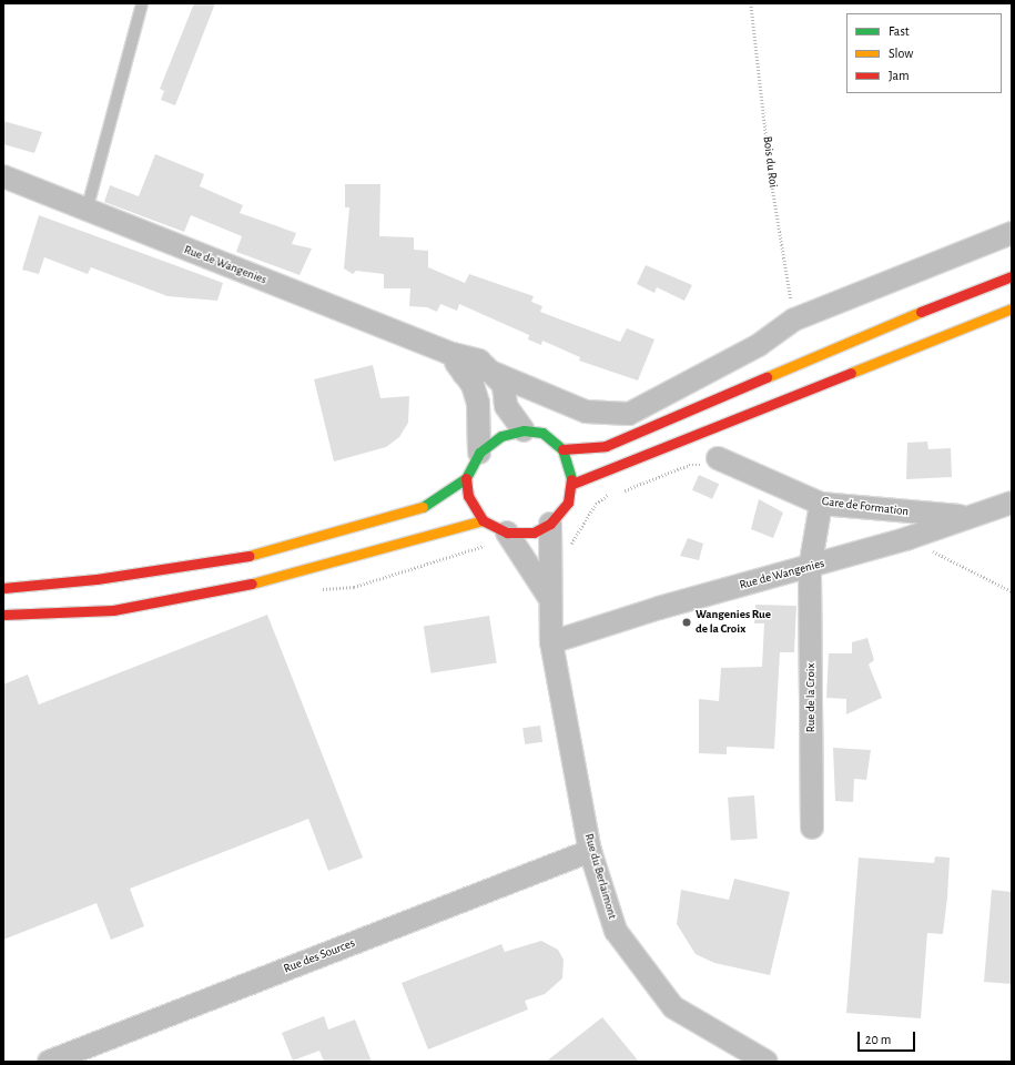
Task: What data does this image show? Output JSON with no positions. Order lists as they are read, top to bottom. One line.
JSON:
{"streets":{"street":["Rue de Wangenies","Gare de Formation","Rue de la Croix","Rue du Berlaimont","Rue des Sources"],"path":["Bois du Roi"]},"crossings":[["Bois du Roi","Rue de Wangenies"],["Rue de Wangenies","Gare de Formation"],["Rue de Wangenies","Rue de la Croix"],["Rue de Wangenies","Rue du Berlaimont"],["Gare de Formation","Rue de la Croix"],["Rue du Berlaimont","Rue des Sources"]],"places":["Wangenies Rue de la Croix"],"legend":["Fast","Slow","Jam"],"scale_bar":"20 m"}
